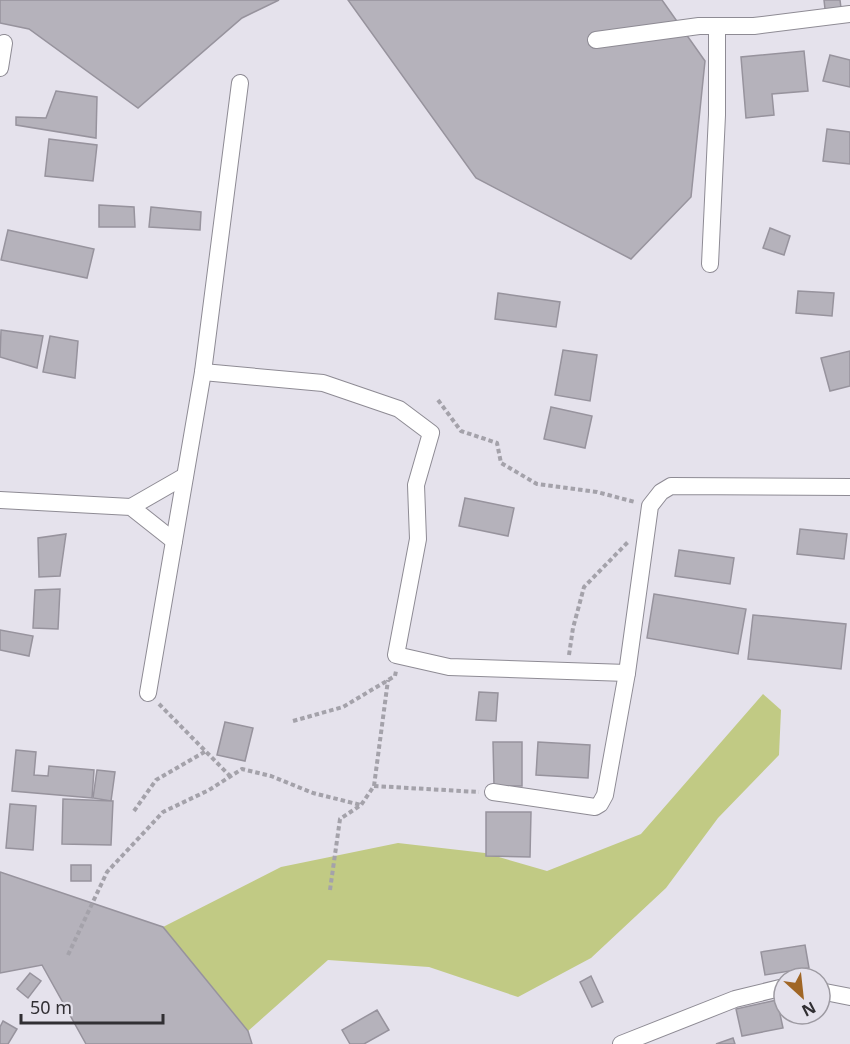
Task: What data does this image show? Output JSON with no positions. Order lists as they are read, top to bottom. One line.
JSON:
{"scale_bar":"50 m","north":"bottom right"}
